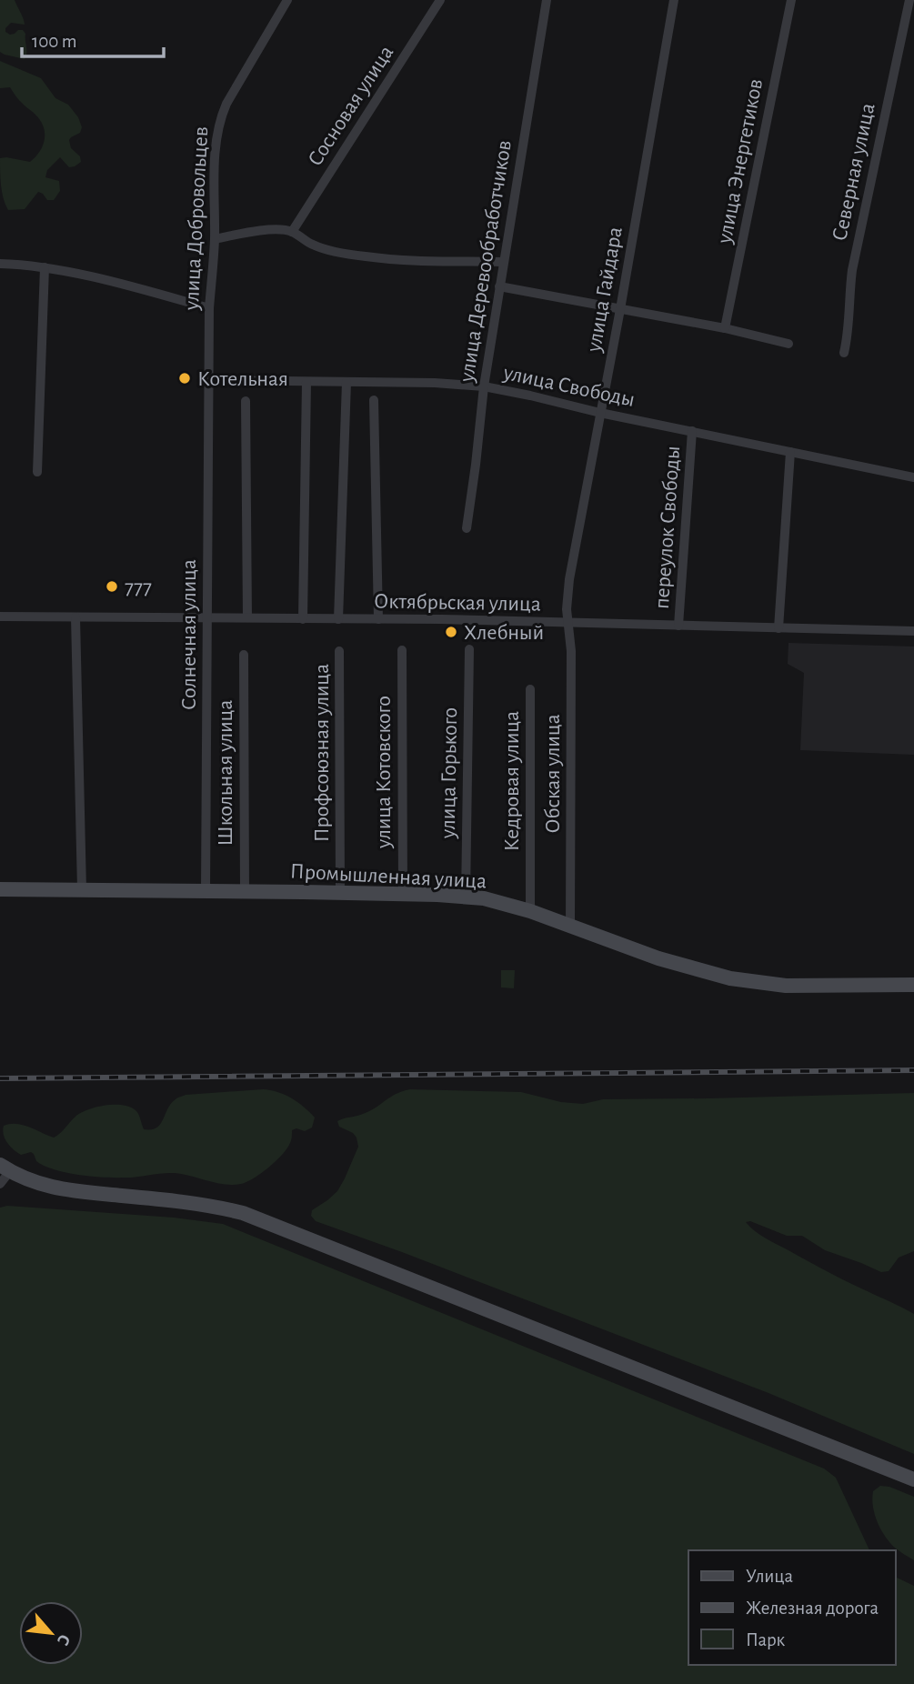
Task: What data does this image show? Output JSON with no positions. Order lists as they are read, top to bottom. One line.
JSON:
{"streets":{"main road":["Промышленная улица"],"street":["Сосновая улица","улица Энергетиков","Северная улица","улица Добровольцев","улица Деревообработчиков","улица Гайдара","улица Свободы","переулок Свободы","Октябрьская улица","Солнечная улица","Профсоюзная улица","улица Котовского","Школьная улица","улица Горького","Обская улица","Кедровая улица"]},"crossings":[["улица Добровольцев","улица Свободы"],["улица Добровольцев","Солнечная улица"],["улица Деревообработчиков","улица Свободы"],["улица Гайдара","улица Свободы"],["улица Гайдара","Октябрьская улица"],["улица Гайдара","Обская улица"],["улица Свободы","переулок Свободы"],["улица Свободы","Солнечная улица"],["переулок Свободы","Октябрьская улица"],["Октябрьская улица","Солнечная улица"],["Октябрьская улица","Обская улица"],["Солнечная улица","Промышленная улица"],["Профсоюзная улица","Промышленная улица"],["улица Котовского","Промышленная улица"],["Школьная улица","Промышленная улица"],["улица Горького","Промышленная улица"],["Обская улица","Промышленная улица"],["Кедровая улица","Промышленная улица"]],"places":["Котельная","777","Хлебный"],"legend":["Улица","Железная дорога","Парк"],"scale_bar":"100 m","north":"bottom right"}
